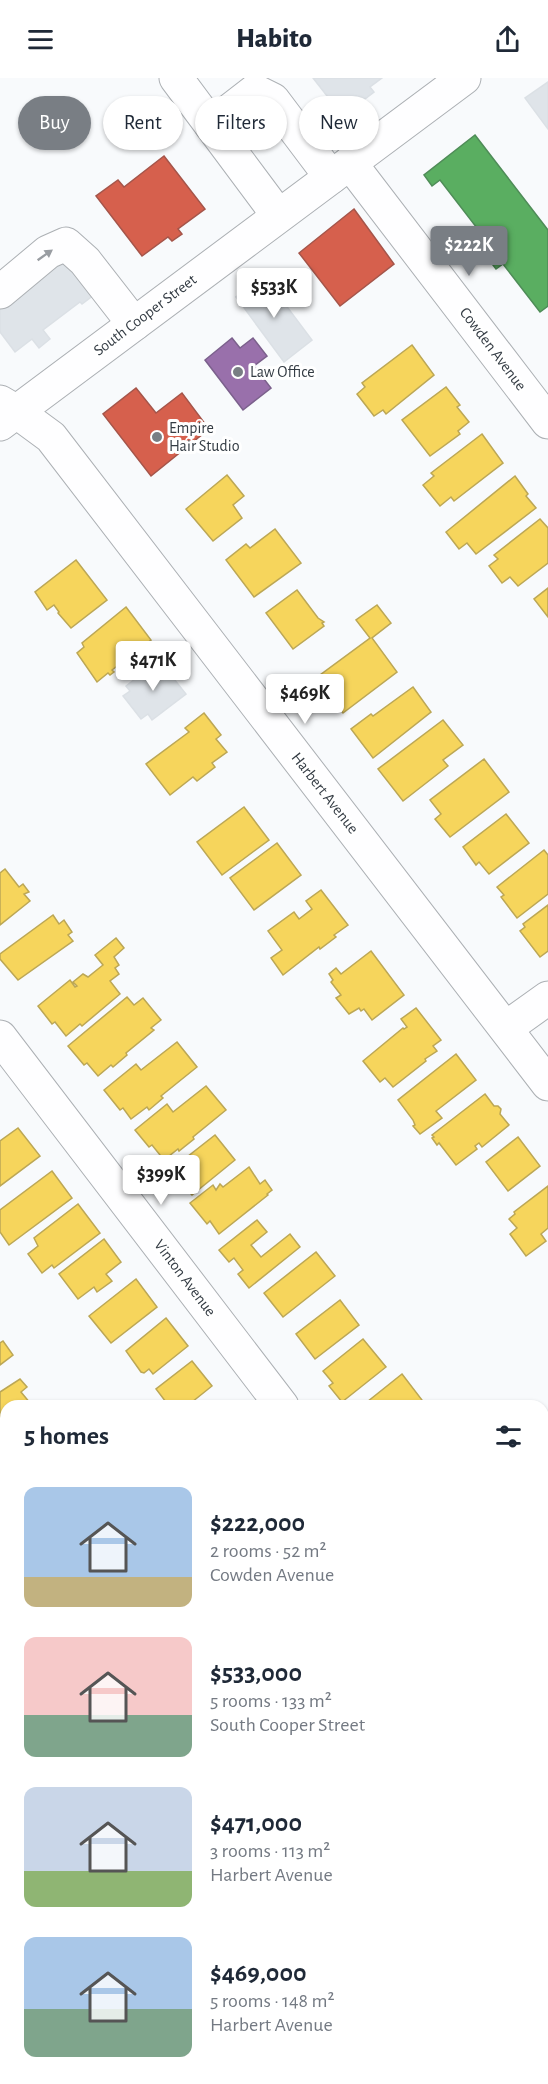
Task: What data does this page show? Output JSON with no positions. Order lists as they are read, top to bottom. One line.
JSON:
{"streets":{"street":["South Cooper Street","Cowden Avenue","Harbert Avenue","Vinton Avenue"]},"crossings":[["South Cooper Street","Cowden Avenue"],["South Cooper Street","Harbert Avenue"]],"places":["Law Office","Empire Hair Studio"],"page":{"header":"Habito","chip":["Buy","Rent","Filters","New"],"price":["$222K","$533K","$471K","$469K","$399K"],"heading":"5 homes","list":[{"name":"$222,000","note":"2 rooms · 52 m² · Cowden Avenue"},{"name":"$533,000","note":"5 rooms · 133 m² · South Cooper Street"},{"name":"$471,000","note":"3 rooms · 113 m² · Harbert Avenue"},{"name":"$469,000","note":"5 rooms · 148 m² · Harbert Avenue"}]}}
